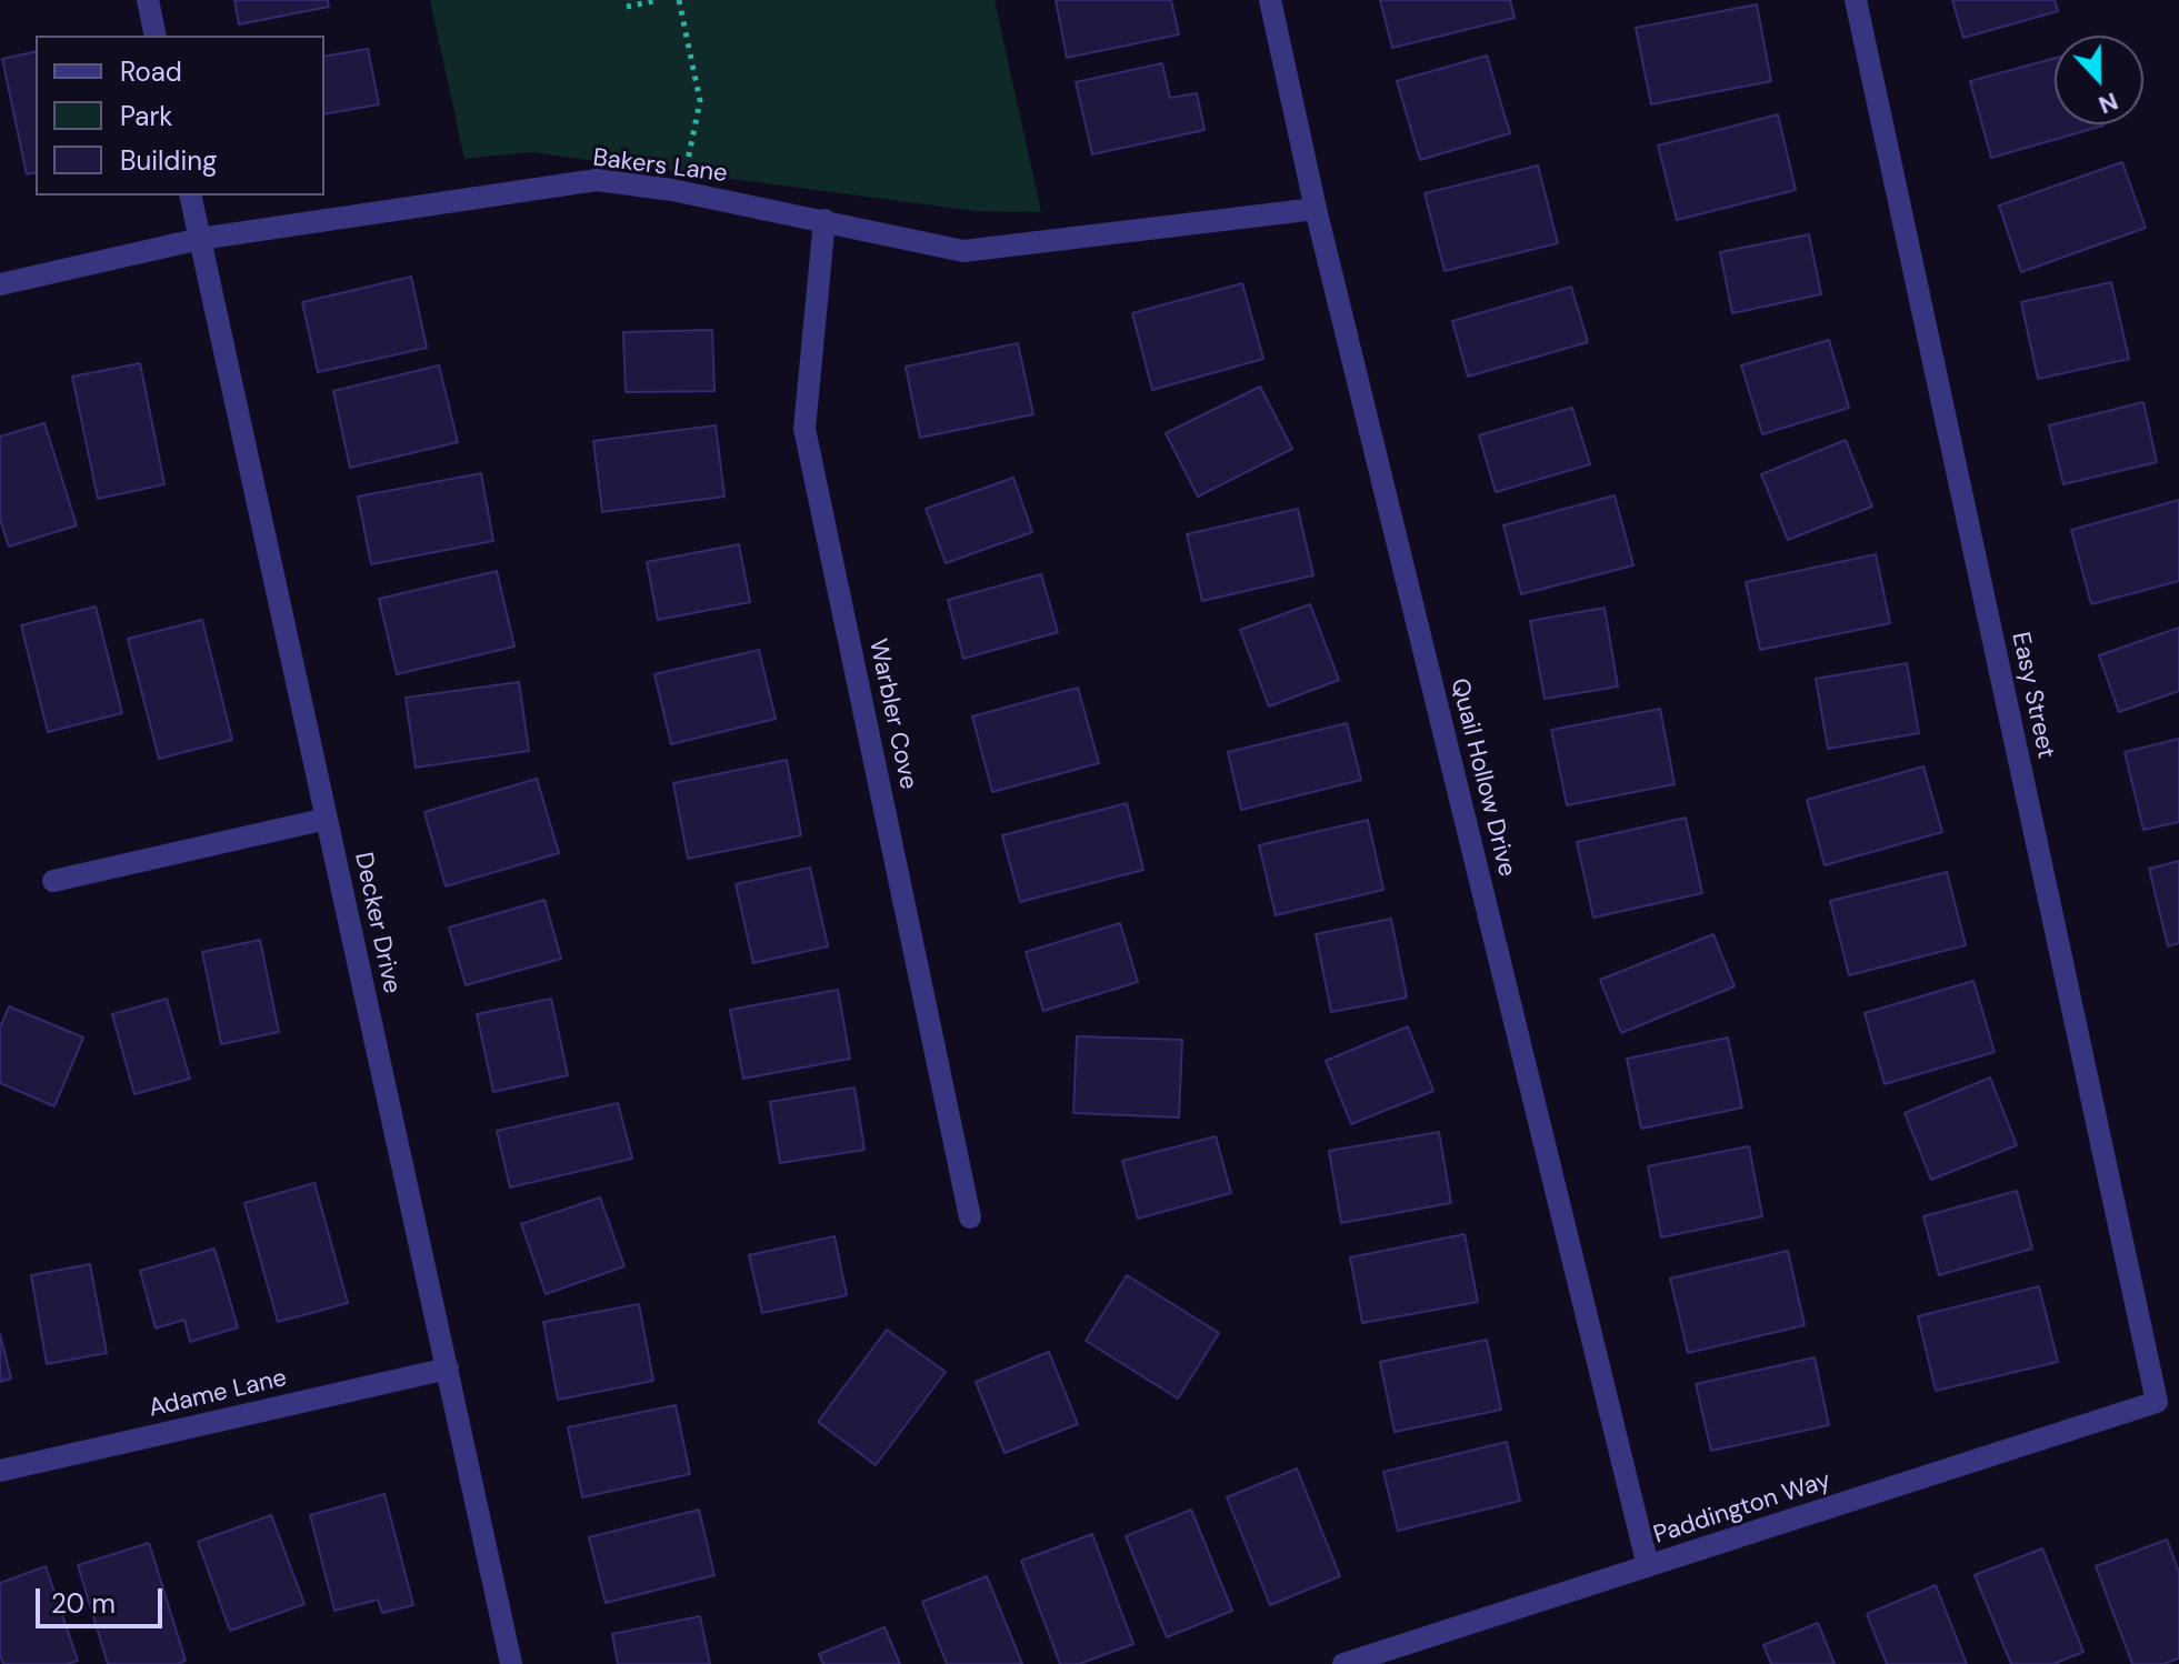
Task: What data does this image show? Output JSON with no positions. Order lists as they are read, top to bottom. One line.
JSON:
{"streets":{"street":["Bakers Lane","Easy Street","Warbler Cove","Quail Hollow Drive","Decker Drive","Adame Lane","Paddington Way"]},"crossings":[["Bakers Lane","Warbler Cove"],["Bakers Lane","Quail Hollow Drive"],["Bakers Lane","Decker Drive"],["Easy Street","Paddington Way"],["Quail Hollow Drive","Paddington Way"],["Decker Drive","Adame Lane"]],"legend":["Road","Park","Building"],"scale_bar":"20 m","north":"bottom"}
